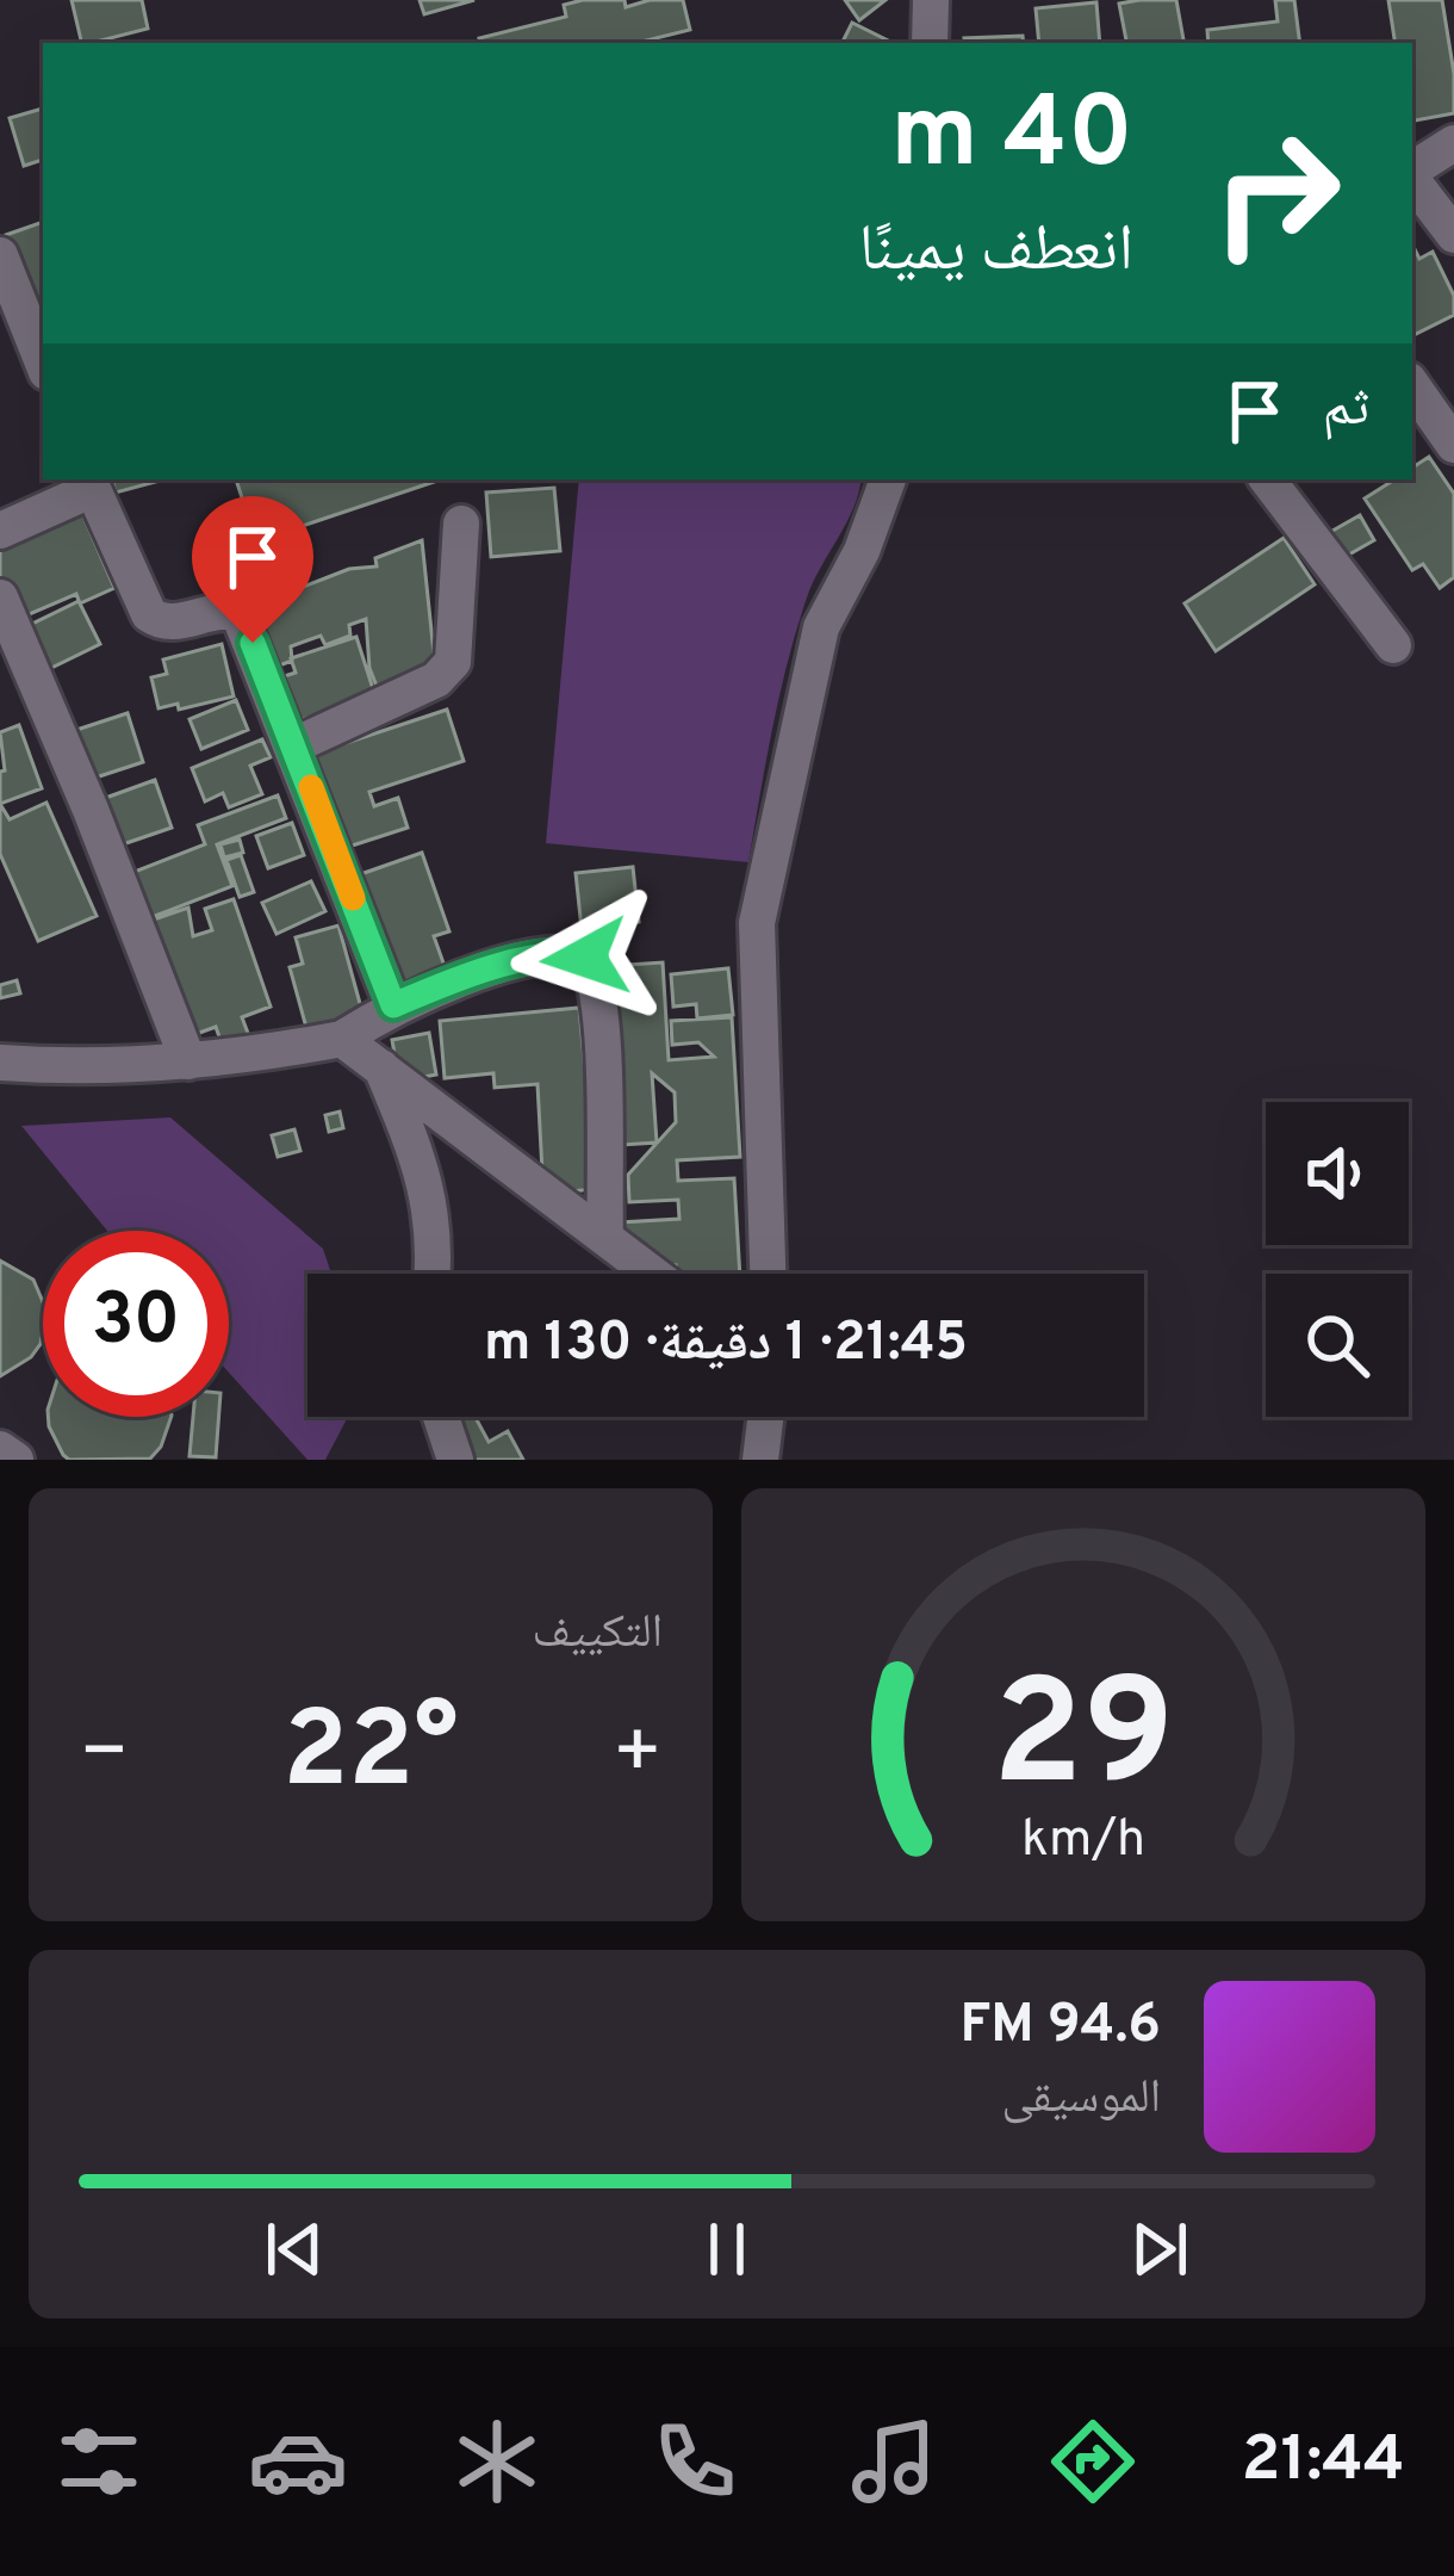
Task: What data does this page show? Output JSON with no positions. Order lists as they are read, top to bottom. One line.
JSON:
{"page":{"turn":["40 m","انعطف يمينًا"],"then":"ثم","limit":"30","trip":"21:45 · 1 دقيقة · 130 m","tile":"التكييف","heat":["−","22°","+"],"song":["94.6 FM","الموسيقى"],"tabs":"21:44","gauge":["29","km/h"]}}
